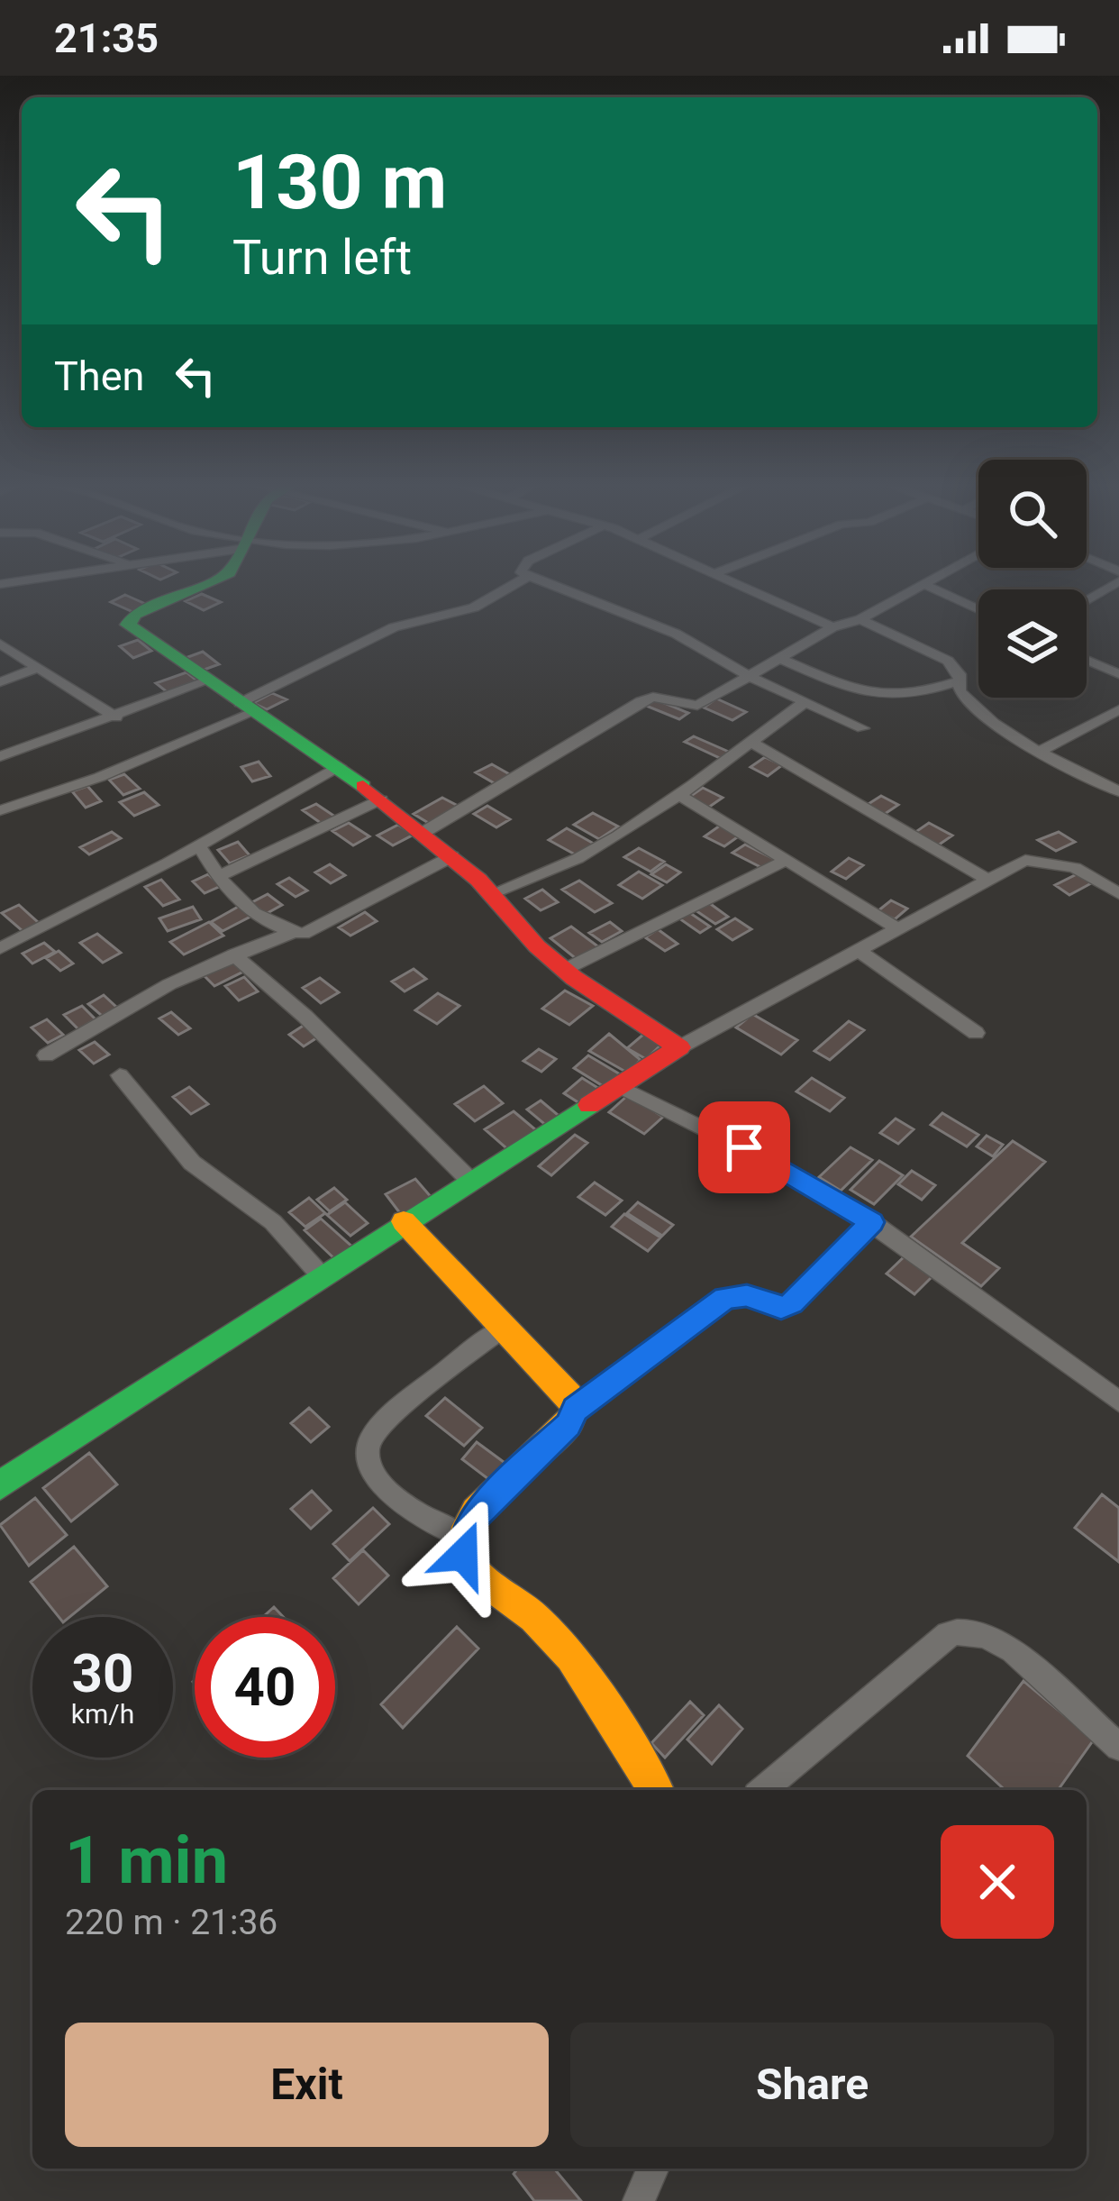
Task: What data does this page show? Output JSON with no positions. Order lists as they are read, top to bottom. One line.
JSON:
{"page":{"status":"21:35","turn":["130 m","Turn left"],"then":"Then","speed":"30 km/h","limit":"40","heading":["1 min","220 m · 21:36"],"buttons":["Exit","Share"]}}
